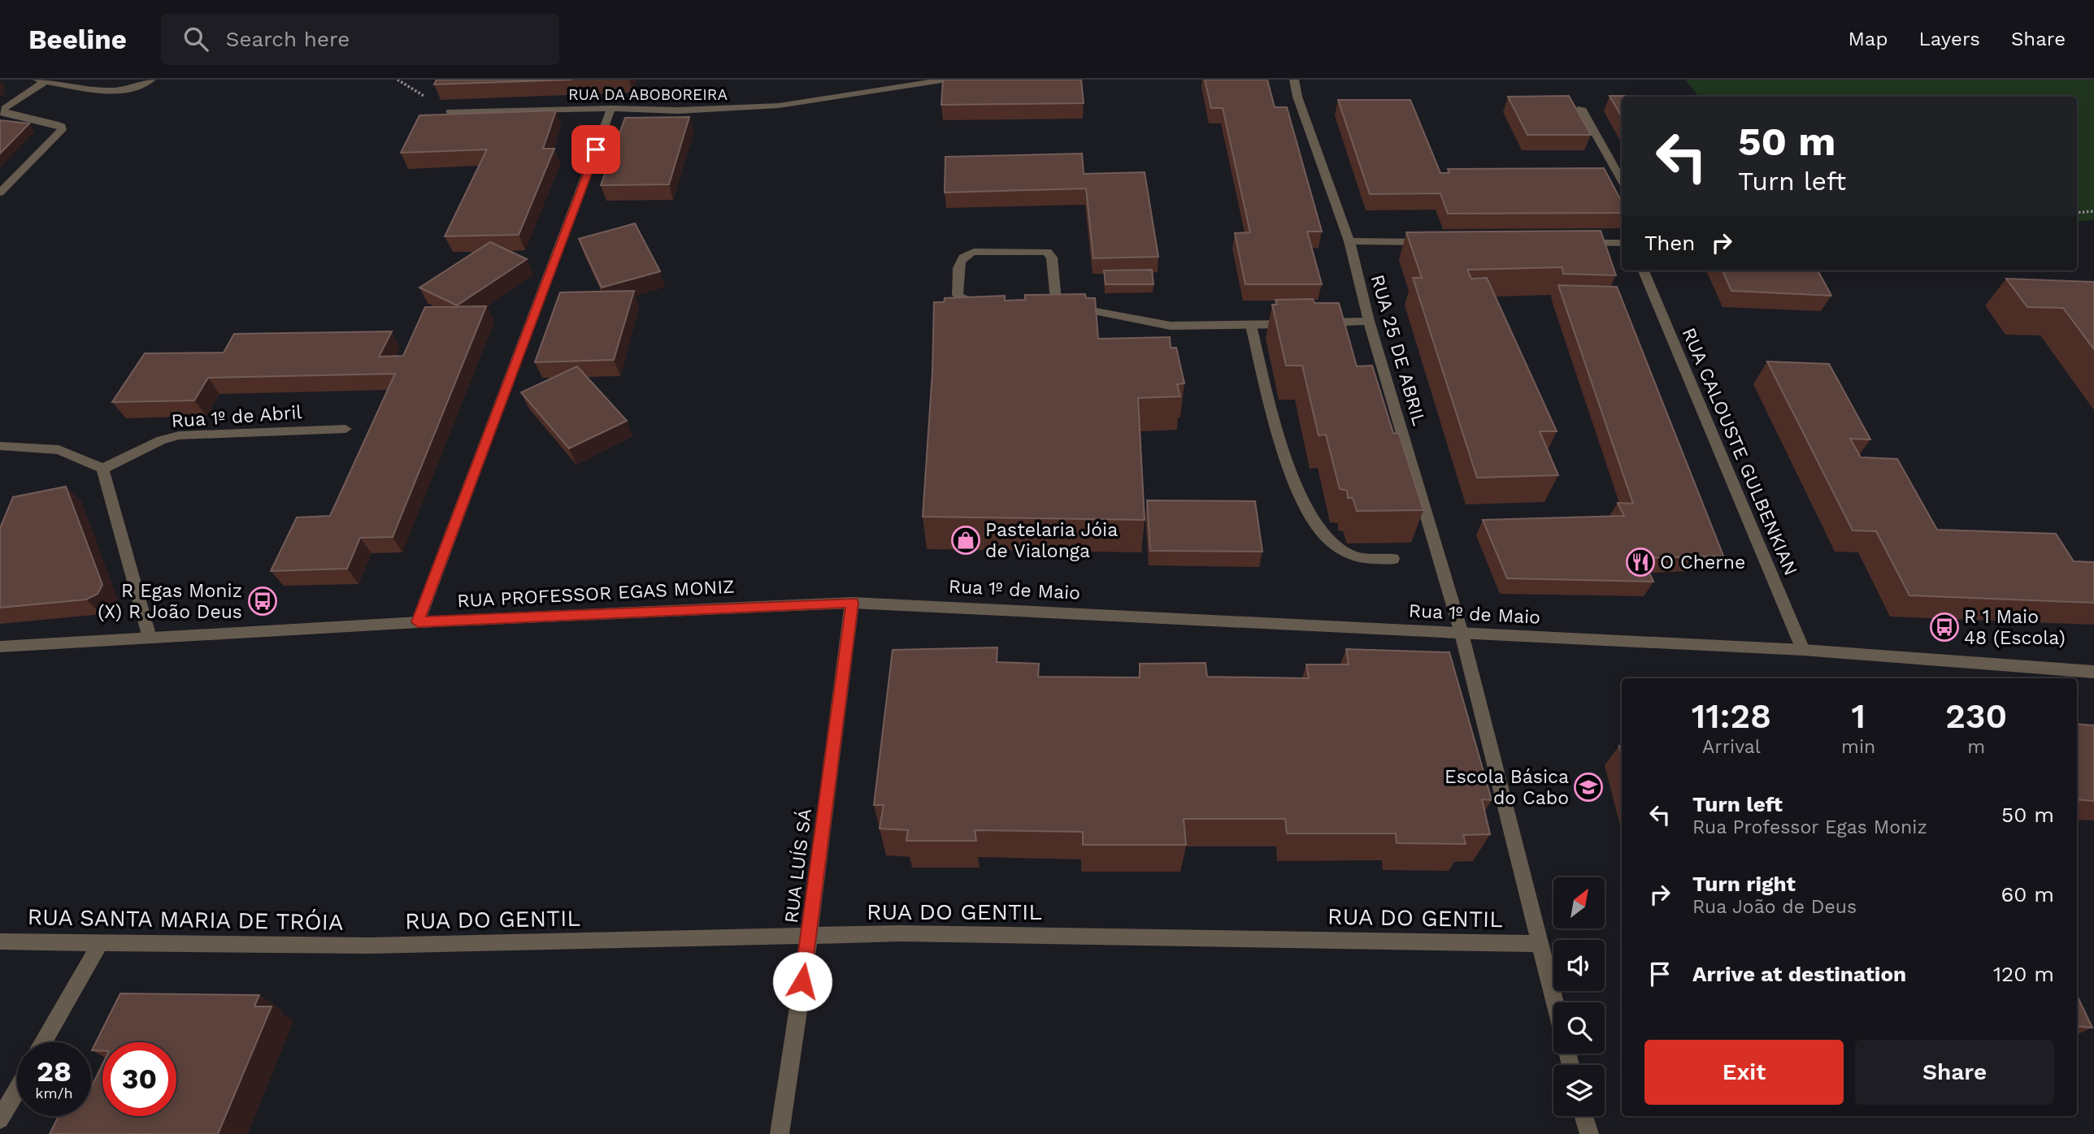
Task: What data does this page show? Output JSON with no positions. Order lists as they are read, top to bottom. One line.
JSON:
{"streets":{"street":["RUA DA ABOBOREIRA","RUA 25 DE ABRIL","Rua 1º de Abril","RUA CALOUSTE GULBENKIAN","Rua 1º de Maio","RUA PROFESSOR EGAS MONIZ","RUA LUÍS SÁ","RUA DO GENTIL","RUA SANTA MARIA DE TRÓIA"]},"crossings":[["RUA 25 DE ABRIL","Rua 1º de Maio"],["RUA 25 DE ABRIL","RUA DO GENTIL"],["RUA CALOUSTE GULBENKIAN","Rua 1º de Maio"],["Rua 1º de Maio","RUA PROFESSOR EGAS MONIZ"],["Rua 1º de Maio","RUA LUÍS SÁ"],["RUA PROFESSOR EGAS MONIZ","RUA LUÍS SÁ"],["RUA LUÍS SÁ","RUA DO GENTIL"],["RUA DO GENTIL","RUA SANTA MARIA DE TRÓIA"]],"places":{"shop":["Pastelaria Jóia de Vialonga"],"restaurant":["O Cherne"],"bus stop":["R Egas Moniz (X) R João Deus","R 1 Maio 48 (Escola)"],"school or university":["Escola Básica do Cabo"]},"north":"top right","page":{"header":"Beeline","search":"Search here","nav":["Map","Layers","Share"],"turn":["50 m","Turn left"],"then":"Then","eta":["11:28","Arrival","1","min","230","m"],"list":[{"name":"Turn left","note":"Rua Professor Egas Moniz","value":"50 m"},{"name":"Turn right","note":"Rua João de Deus","value":"60 m"},{"name":"Arrive at destination","value":"120 m"}],"buttons":["Exit","Share"],"speed":"28 km/h","limit":"30"}}
